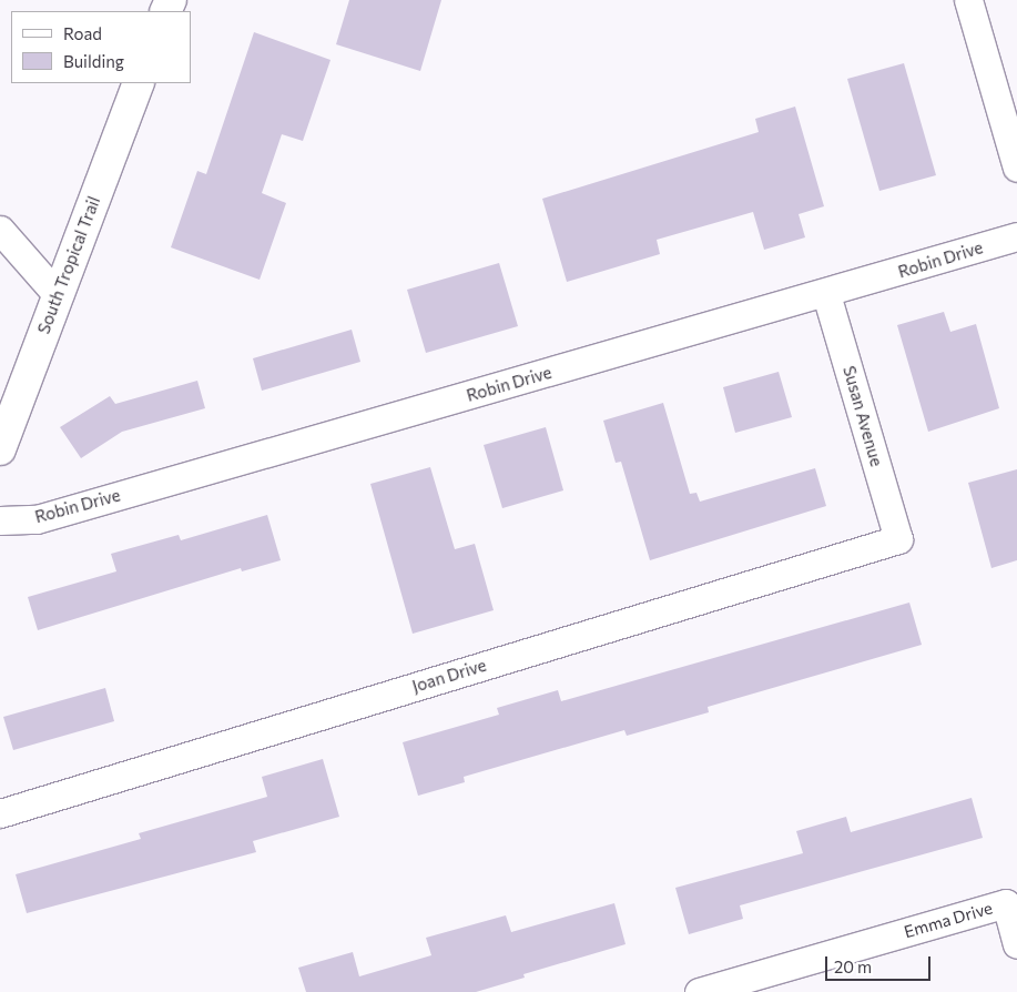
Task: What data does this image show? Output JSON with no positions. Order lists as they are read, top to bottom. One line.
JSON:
{"streets":{"street":["Robin Drive","South Tropical Trail","Susan Avenue","Joan Drive","Emma Drive"]},"crossings":[["Robin Drive","Susan Avenue"],["Susan Avenue","Joan Drive"]],"legend":["Road","Building"],"scale_bar":"20 m"}
